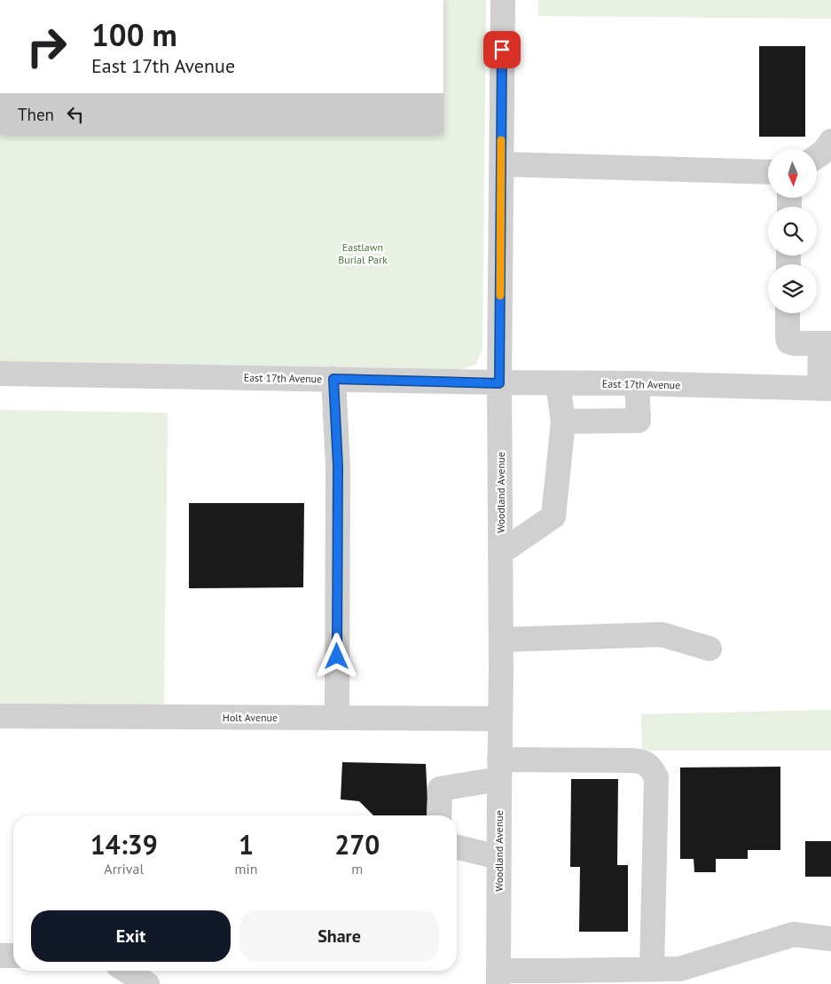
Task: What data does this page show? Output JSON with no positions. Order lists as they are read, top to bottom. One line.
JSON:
{"streets":{"street":["East 17th Avenue","Woodland Avenue","Holt Avenue"]},"crossings":[["East 17th Avenue","Woodland Avenue"],["Woodland Avenue","Holt Avenue"]],"parks":["Eastlawn Burial Park"],"north":"bottom","page":{"turn":["100 m","East 17th Avenue"],"then":"Then","eta":["14:39","Arrival","1","min","270","m"],"buttons":["Exit","Share"]}}
